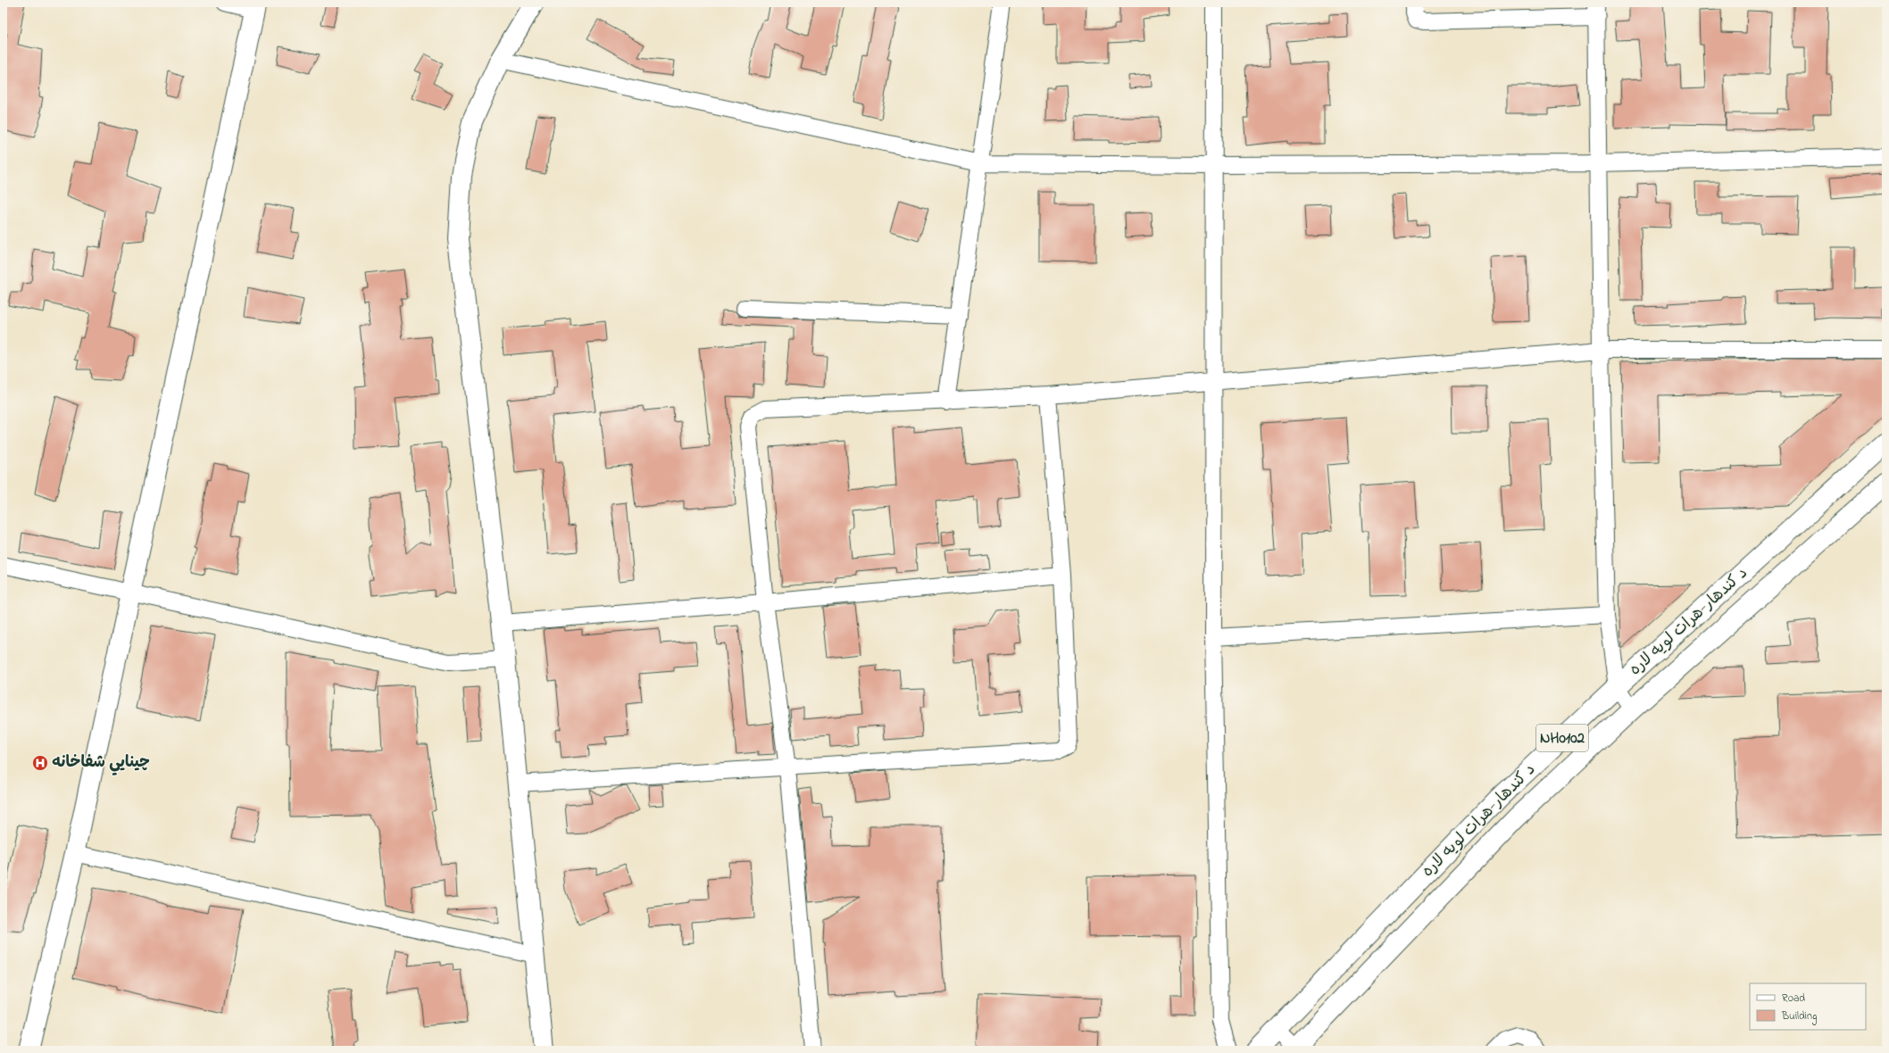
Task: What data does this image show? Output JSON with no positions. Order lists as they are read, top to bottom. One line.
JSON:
{"streets":{"main road":["د کندهار-هرات لويه لاره","NH0102"]},"places":{"hospital":["چينايي شفاخانه"]},"legend":["Road","Building"]}
